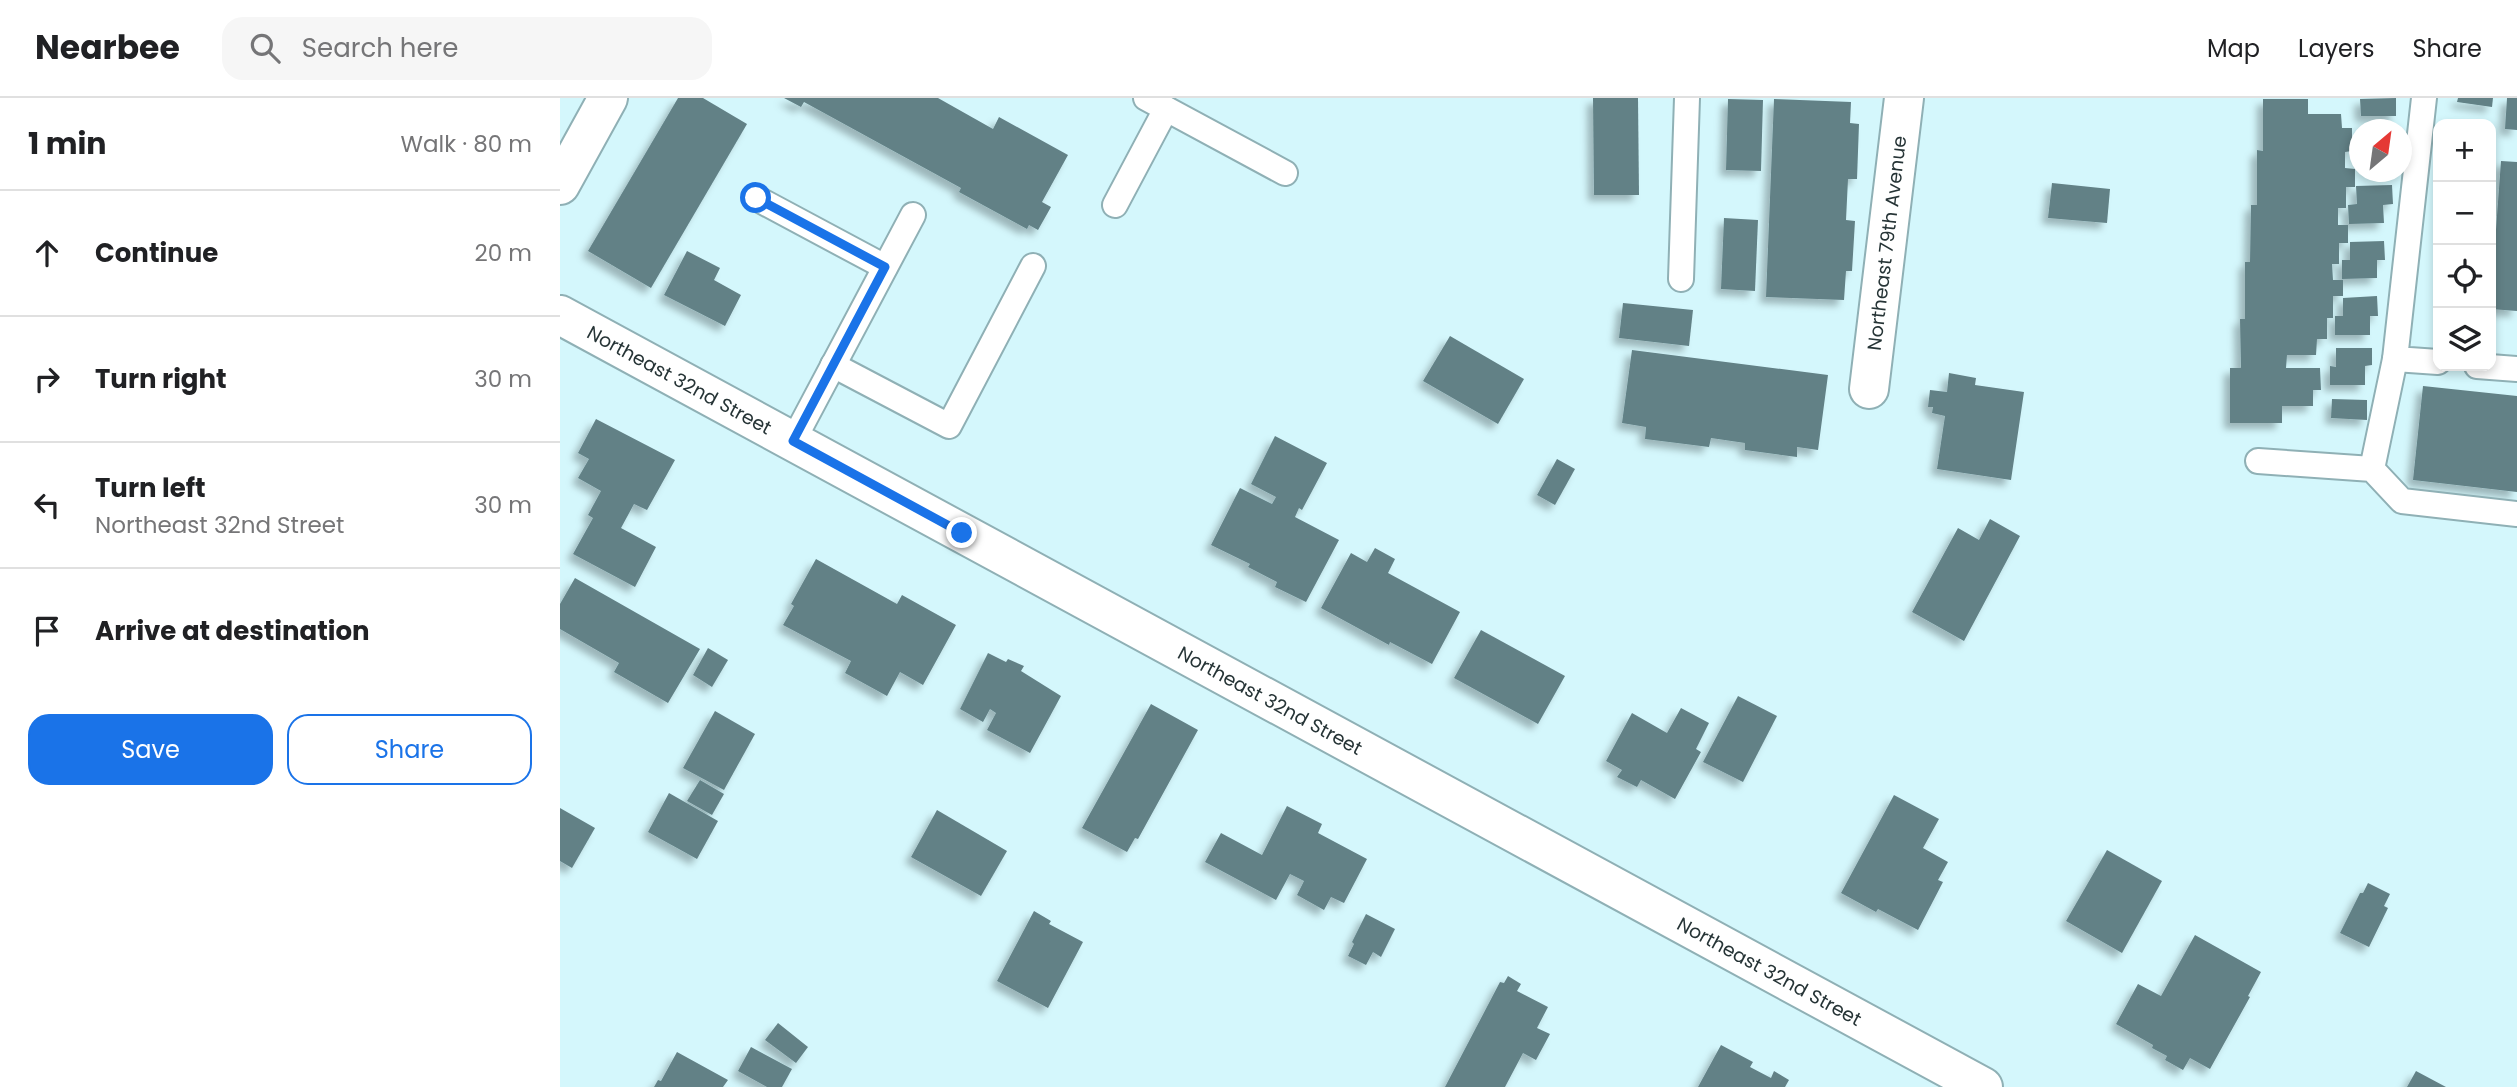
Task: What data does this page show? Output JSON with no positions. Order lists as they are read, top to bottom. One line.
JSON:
{"streets":{"street":["Northeast 79th Avenue","Northeast 32nd Street"]},"north":"top right","page":{"header":"Nearbee","search":"Search here","nav":["Map","Layers","Share"],"heading":["1 min","Walk · 80 m"],"map_buttons":["+","−"],"list":[["Continue","20 m"],["Turn right","30 m"],["Turn left","Northeast 32nd Street","30 m"],"Arrive at destination"],"buttons":["Save","Share"]}}
